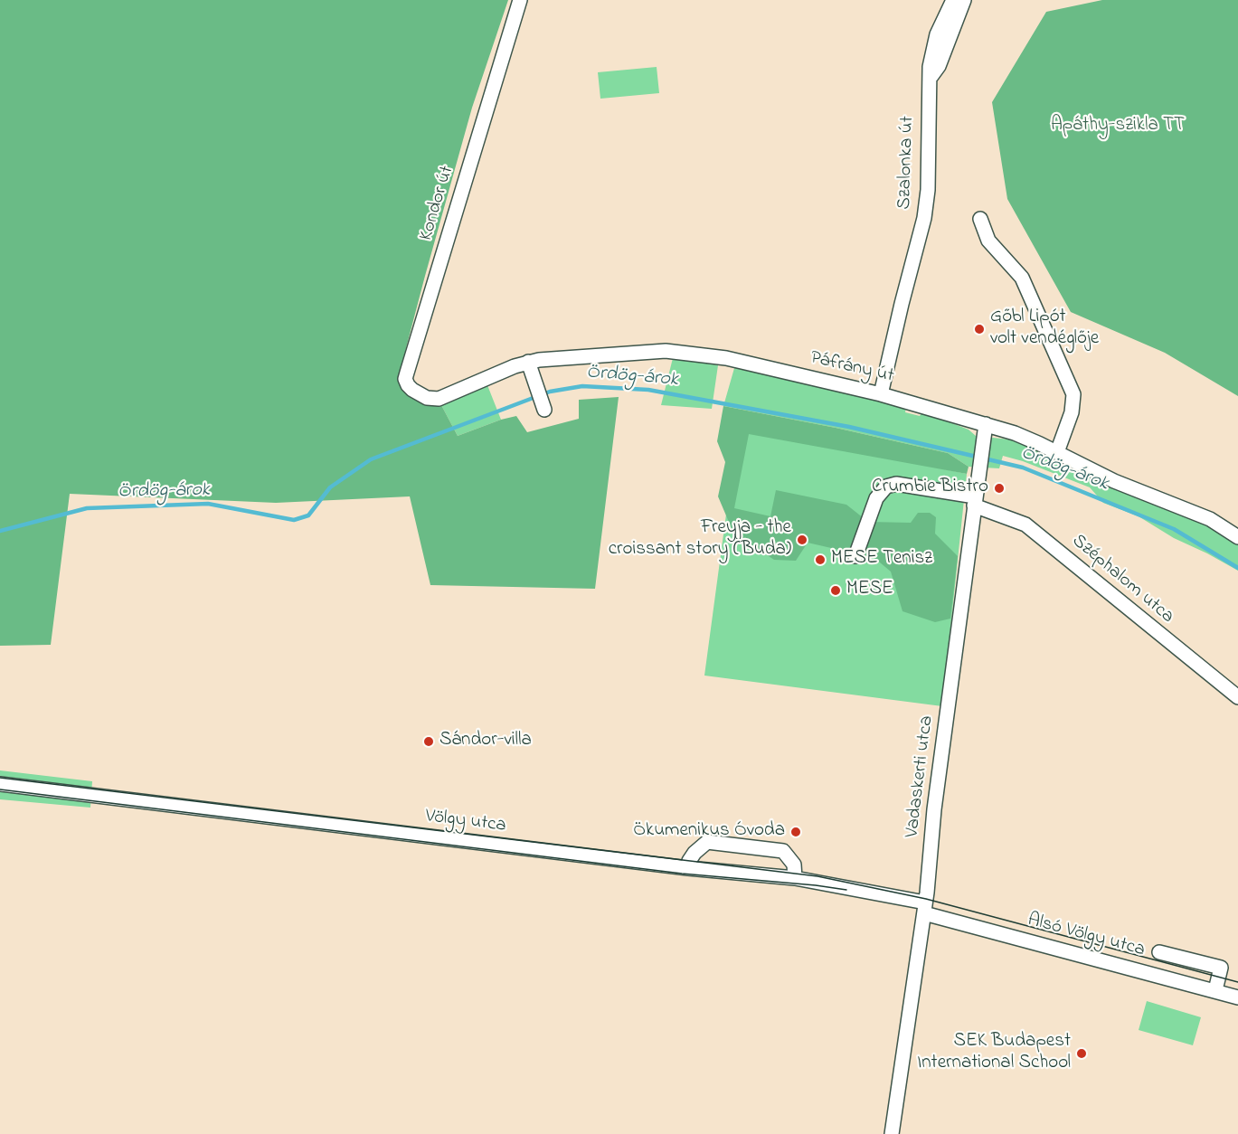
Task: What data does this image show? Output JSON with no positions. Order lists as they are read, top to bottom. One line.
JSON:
{"streets":{"street":["Szalonka út","Kondor út","Páfrány út","Széphalom utca","Vadaskerti utca","Völgy utca","Alsó Völgy utca"]},"crossings":[["Szalonka út","Páfrány út"],["Kondor út","Páfrány út"],["Páfrány út","Vadaskerti utca"],["Széphalom utca","Vadaskerti utca"],["Vadaskerti utca","Völgy utca"],["Vadaskerti utca","Alsó Völgy utca"],["Völgy utca","Alsó Völgy utca"]],"water":["Ördög-árok"],"parks":["Apáthy-szikla TT"],"places":["Gőbl Lipót volt vendéglője","Crumbie Bistro","Freyja - the croissant story (Buda)","MESE Tenisz","MESE","Sándor-villa","Ökumenikus Óvoda","SEK Budapest International School"]}
